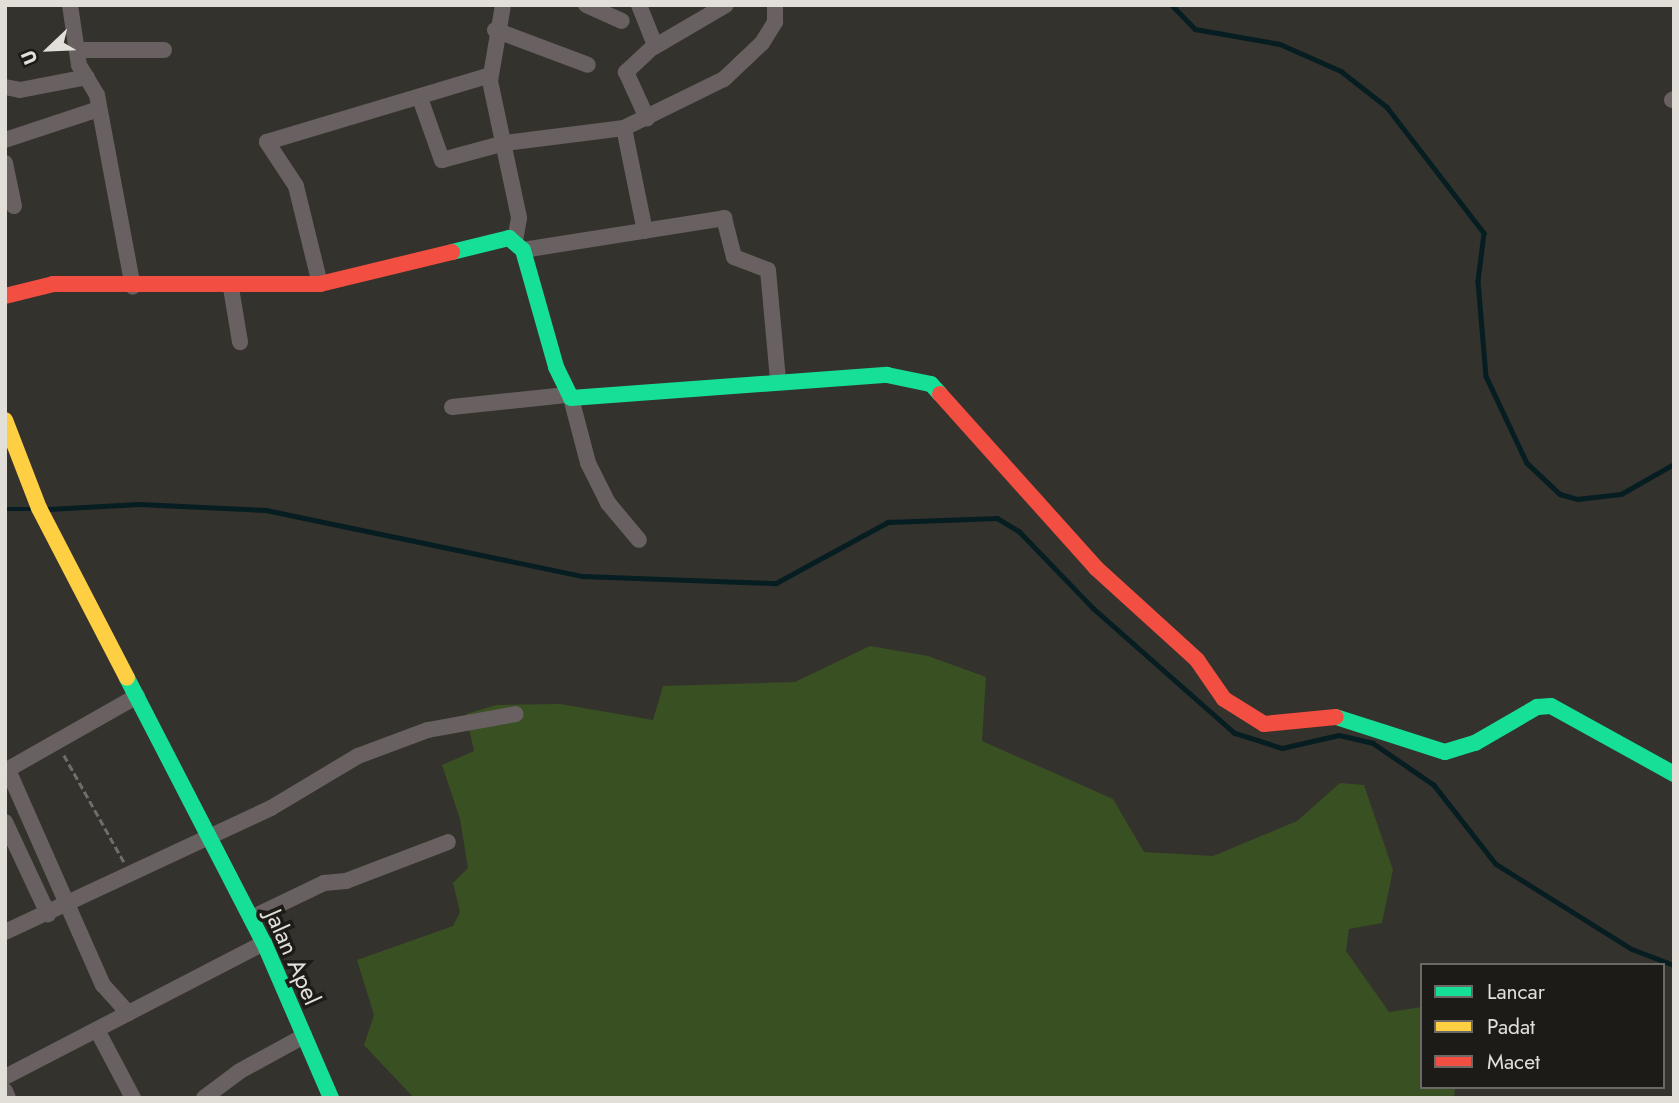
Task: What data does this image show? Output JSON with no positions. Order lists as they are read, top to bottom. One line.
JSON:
{"streets":{"street":["Jalan Apel"]},"legend":["Lancar","Padat","Macet"],"north":"bottom left"}
